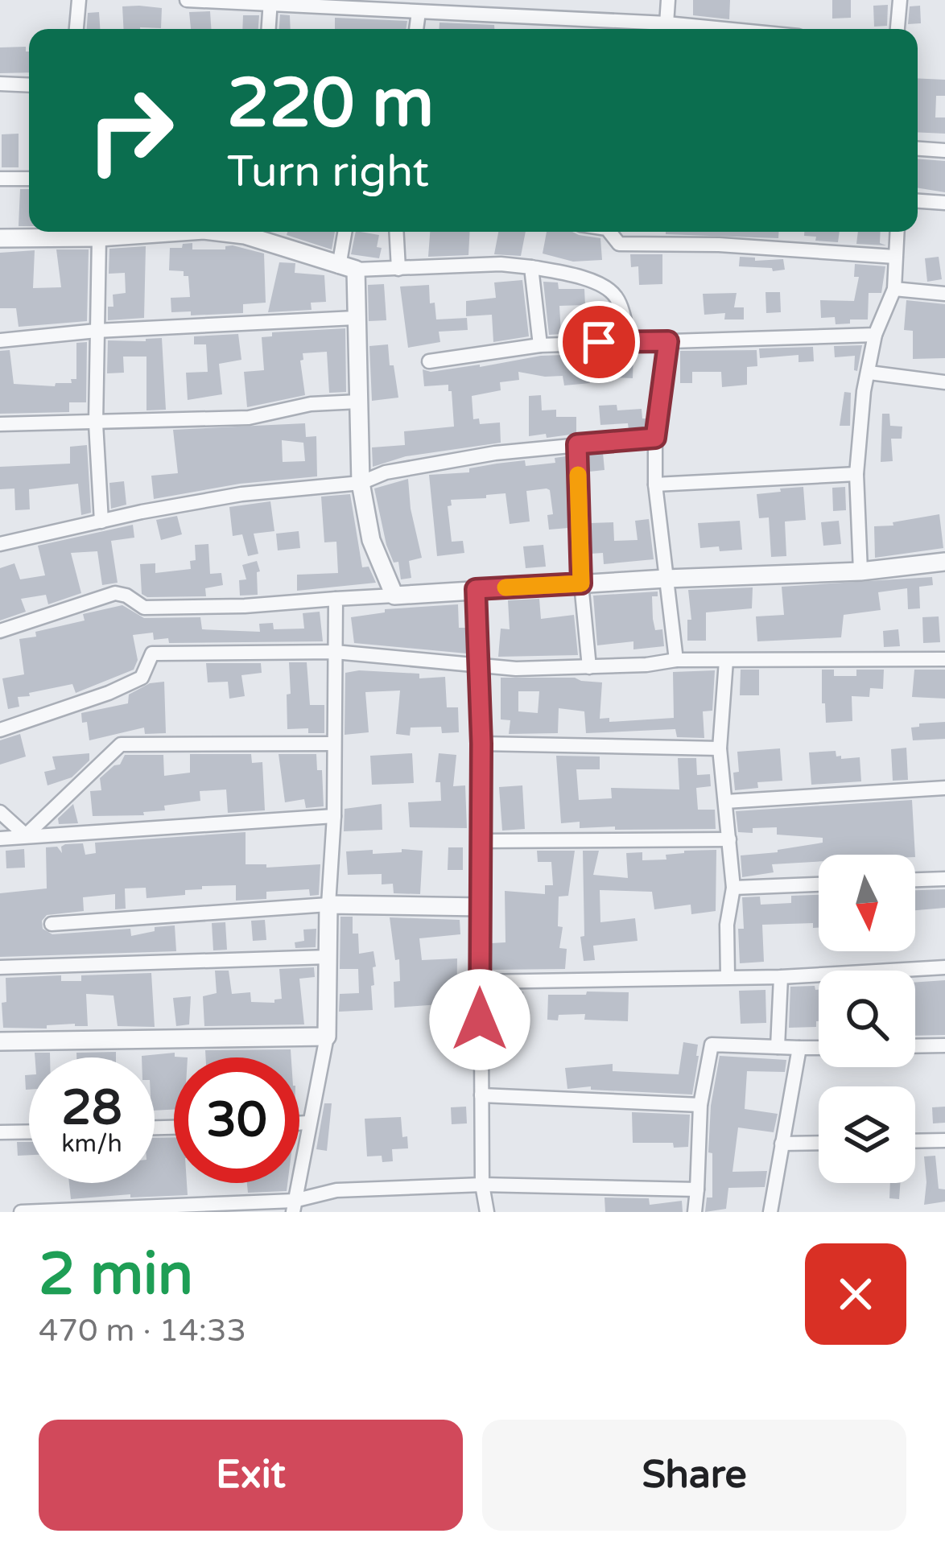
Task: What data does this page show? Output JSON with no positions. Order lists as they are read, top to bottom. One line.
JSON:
{"north":"bottom","page":{"turn":["220 m","Turn right"],"speed":"28 km/h","limit":"30","heading":["2 min","470 m · 14:33"],"buttons":["Exit","Share"]}}
